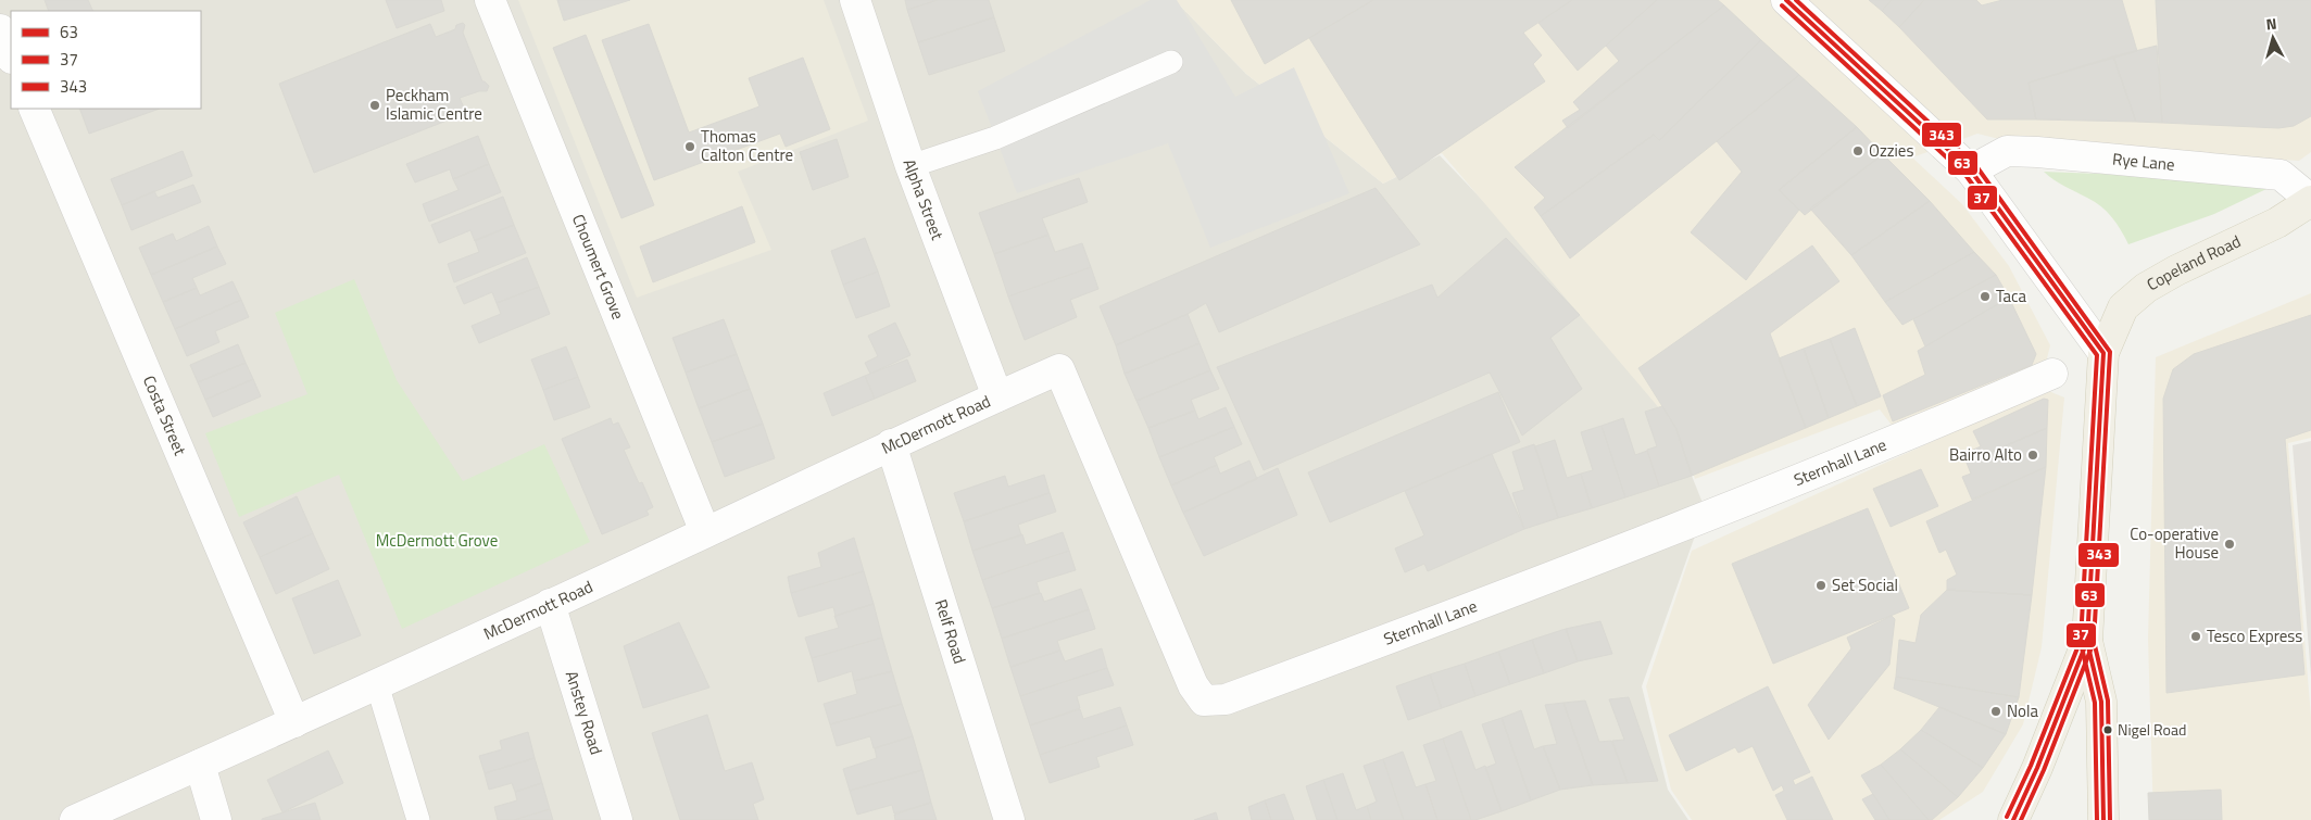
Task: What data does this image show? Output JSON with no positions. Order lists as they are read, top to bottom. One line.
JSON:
{"streets":{"main road":["Copeland Road"],"street":["Rye Lane","Alpha Street","Choumert Grove","Costa Street","McDermott Road","Sternhall Lane","Relf Road","Anstey Road"]},"crossings":[["Rye Lane","Copeland Road"],["Alpha Street","McDermott Road"],["Alpha Street","Sternhall Lane"],["Choumert Grove","McDermott Road"],["Costa Street","McDermott Road"],["McDermott Road","Sternhall Lane"],["McDermott Road","Relf Road"],["McDermott Road","Anstey Road"]],"parks":["McDermott Grove"],"places":["Peckham Islamic Centre","Thomas Calton Centre","Ozzies","Taca","Bairro Alto","Co-operative House","Set Social","Tesco Express","Nola","Nigel Road"],"lines":["transit line 63","transit line 343","transit line 37"],"legend":["63","37","343"],"north":"top"}
